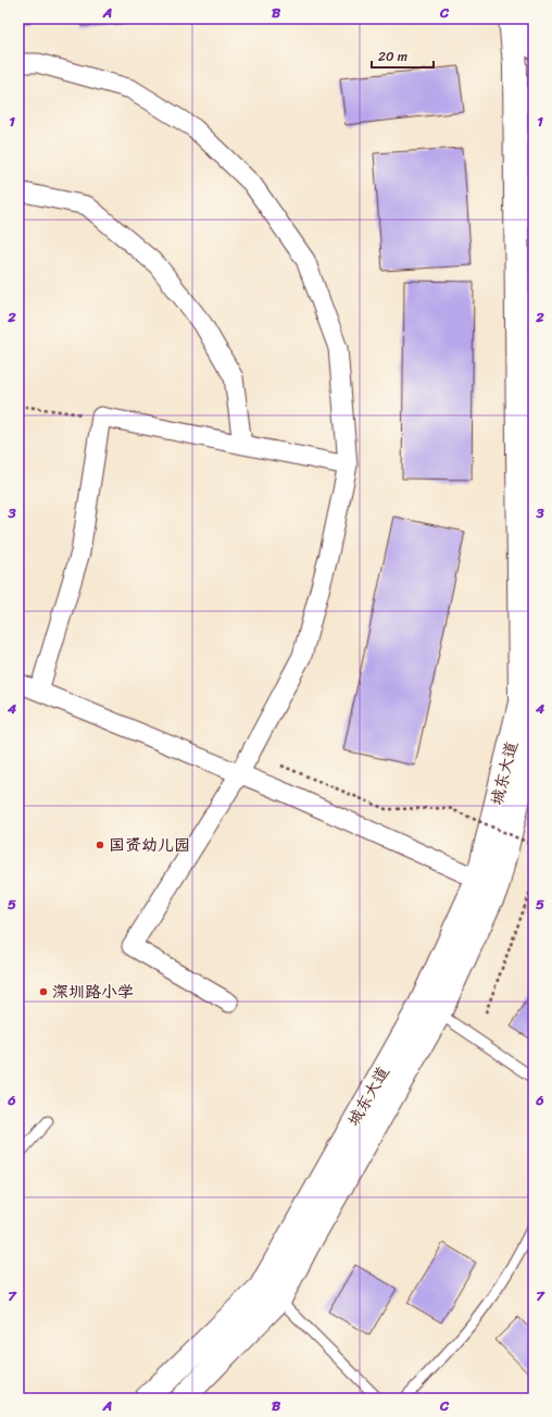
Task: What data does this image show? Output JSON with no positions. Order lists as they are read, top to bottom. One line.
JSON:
{"streets":{"main road":["城东大道"]},"places":["国资幼儿园","深圳路小学"],"scale_bar":"20 m","grid":{"columns":["A","B","C"],"rows":["1","2","3","4","5","6","7"]}}
